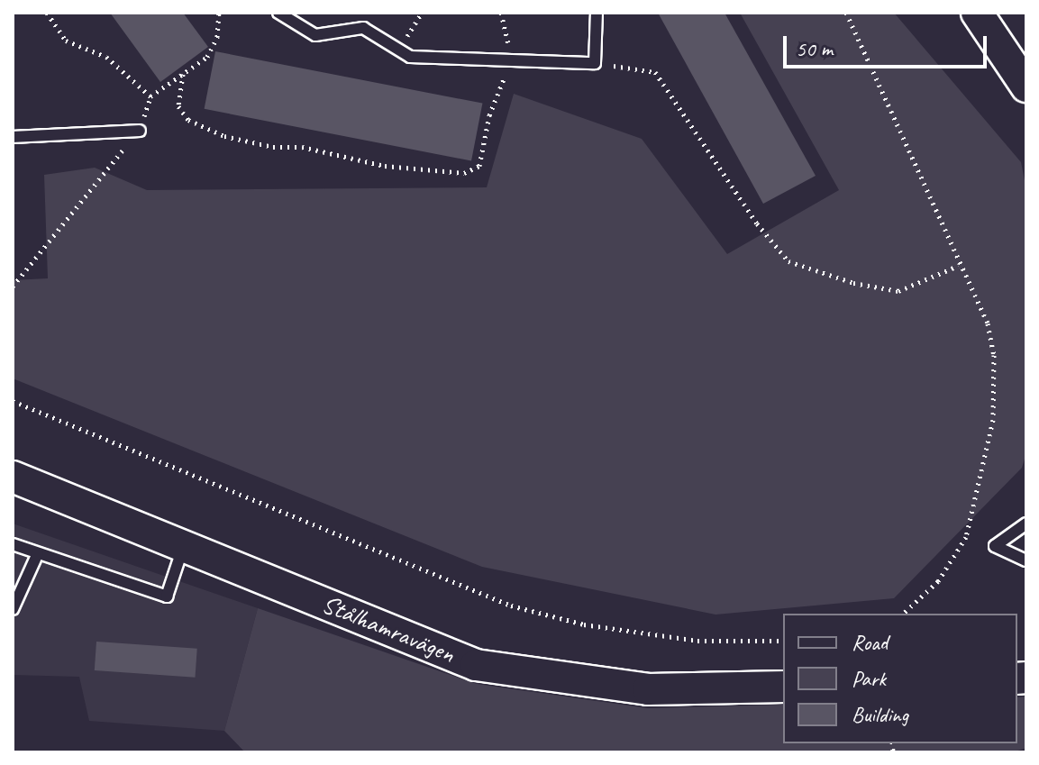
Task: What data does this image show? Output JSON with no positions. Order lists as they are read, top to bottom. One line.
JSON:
{"streets":{"main road":["Stålhamravägen"]},"legend":["Road","Park","Building"],"scale_bar":"50 m"}
